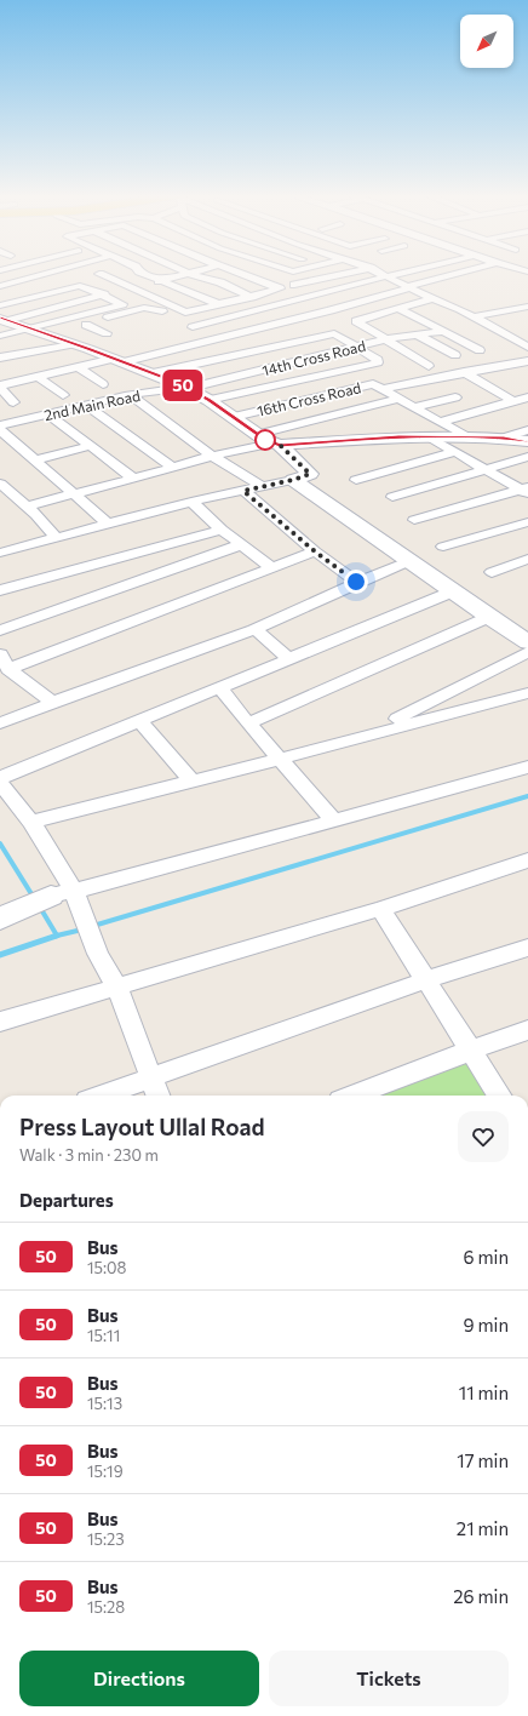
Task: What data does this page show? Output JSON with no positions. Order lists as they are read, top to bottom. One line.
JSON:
{"streets":{"street":["14th Cross Road","16th Cross Road","2nd Main Road"]},"crossings":[["14th Cross Road","2nd Main Road"]],"lines":["bus line 50"],"north":"bottom left","page":{"on_map":"50","heading":[["Press Layout Ullal Road","Walk · 3 min · 230 m"],"Departures"],"list":[{"mark":"50","name":"Bus","note":"15:08","value":"6 min"},{"mark":"50","name":"Bus","note":"15:11","value":"9 min"},{"mark":"50","name":"Bus","note":"15:13","value":"11 min"},{"mark":"50","name":"Bus","note":"15:19","value":"17 min"},{"mark":"50","name":"Bus","note":"15:23","value":"21 min"},{"mark":"50","name":"Bus","note":"15:28","value":"26 min"}],"buttons":["Directions","Tickets"]}}
